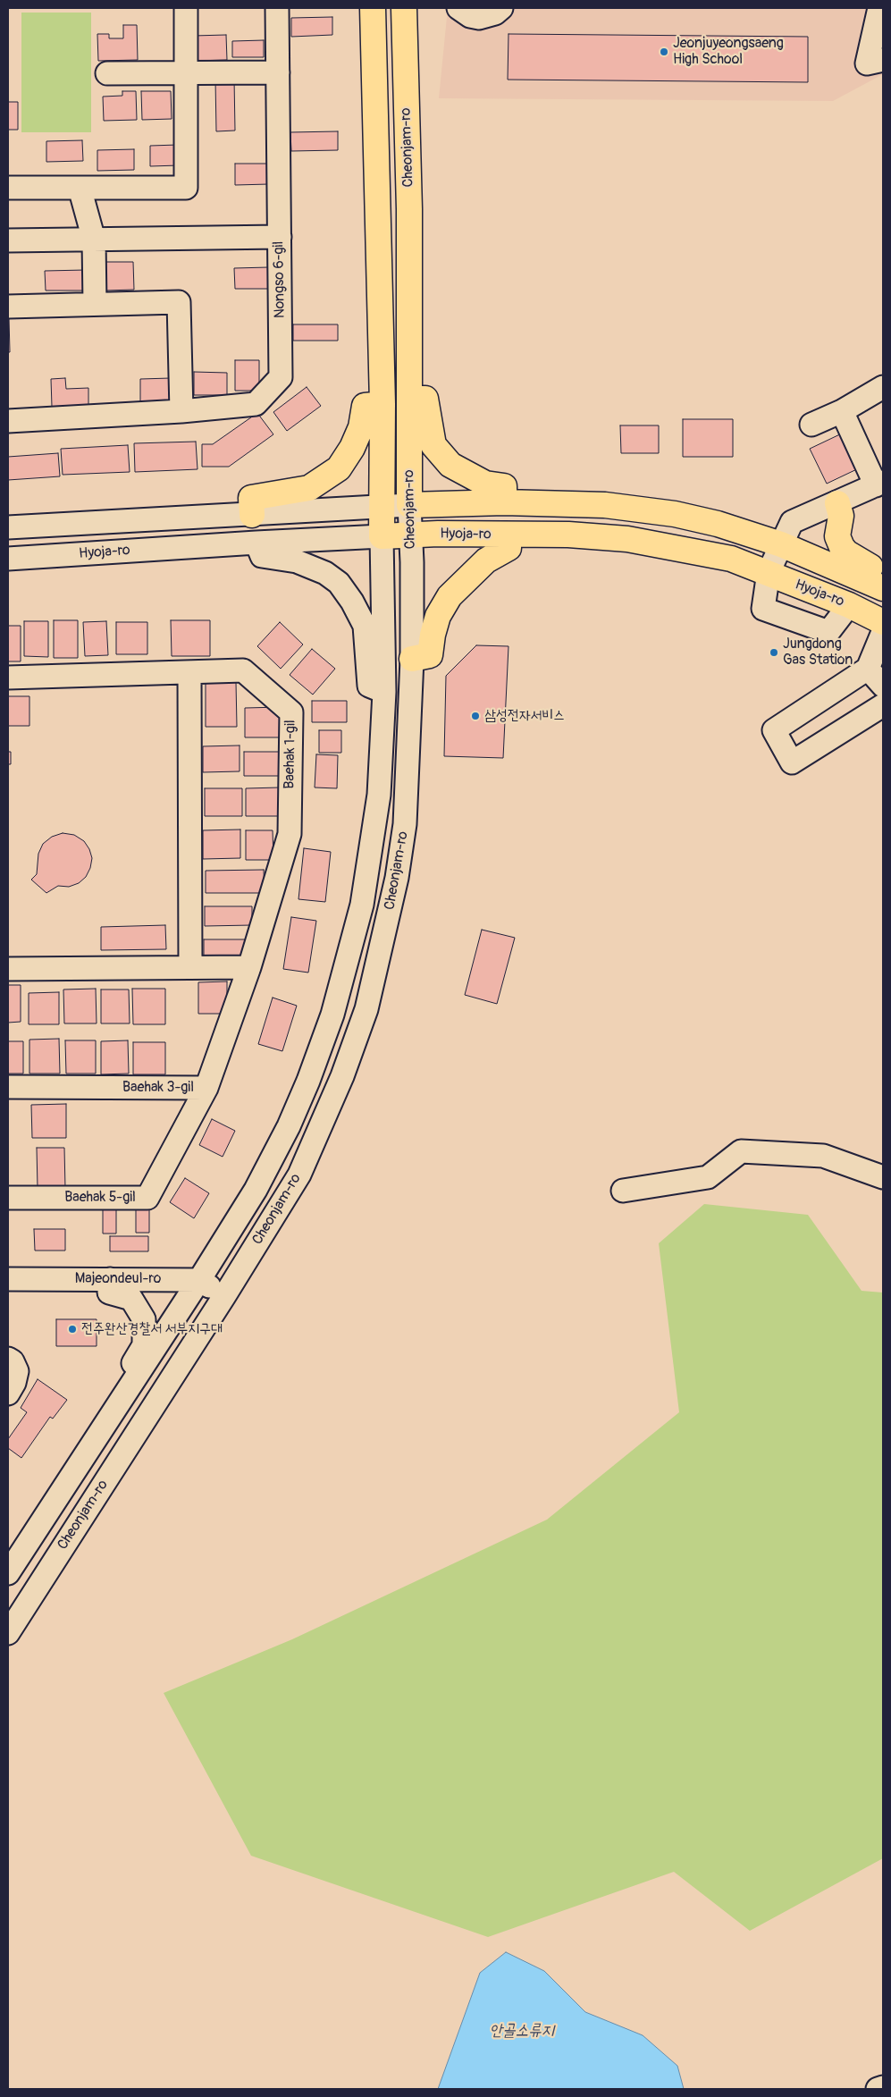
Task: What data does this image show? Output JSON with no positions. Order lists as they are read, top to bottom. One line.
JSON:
{"streets":{"main road":["Cheonjam-ro","Hyoja-ro"],"street":["Nongso 6-gil","Baehak 1-gil","Baehak 3-gil","Baehak 5-gil","Majeondeul-ro"]},"crossings":[["Cheonjam-ro","Hyoja-ro"],["Cheonjam-ro","Majeondeul-ro"],["Baehak 1-gil","Baehak 3-gil"],["Baehak 3-gil","Baehak 5-gil"]],"water":["안골소류지"],"places":["Jeonjuyeongsaeng High School","Jungdong Gas Station","삼성전자서비스","전주완산경찰서 서부지구대"]}
